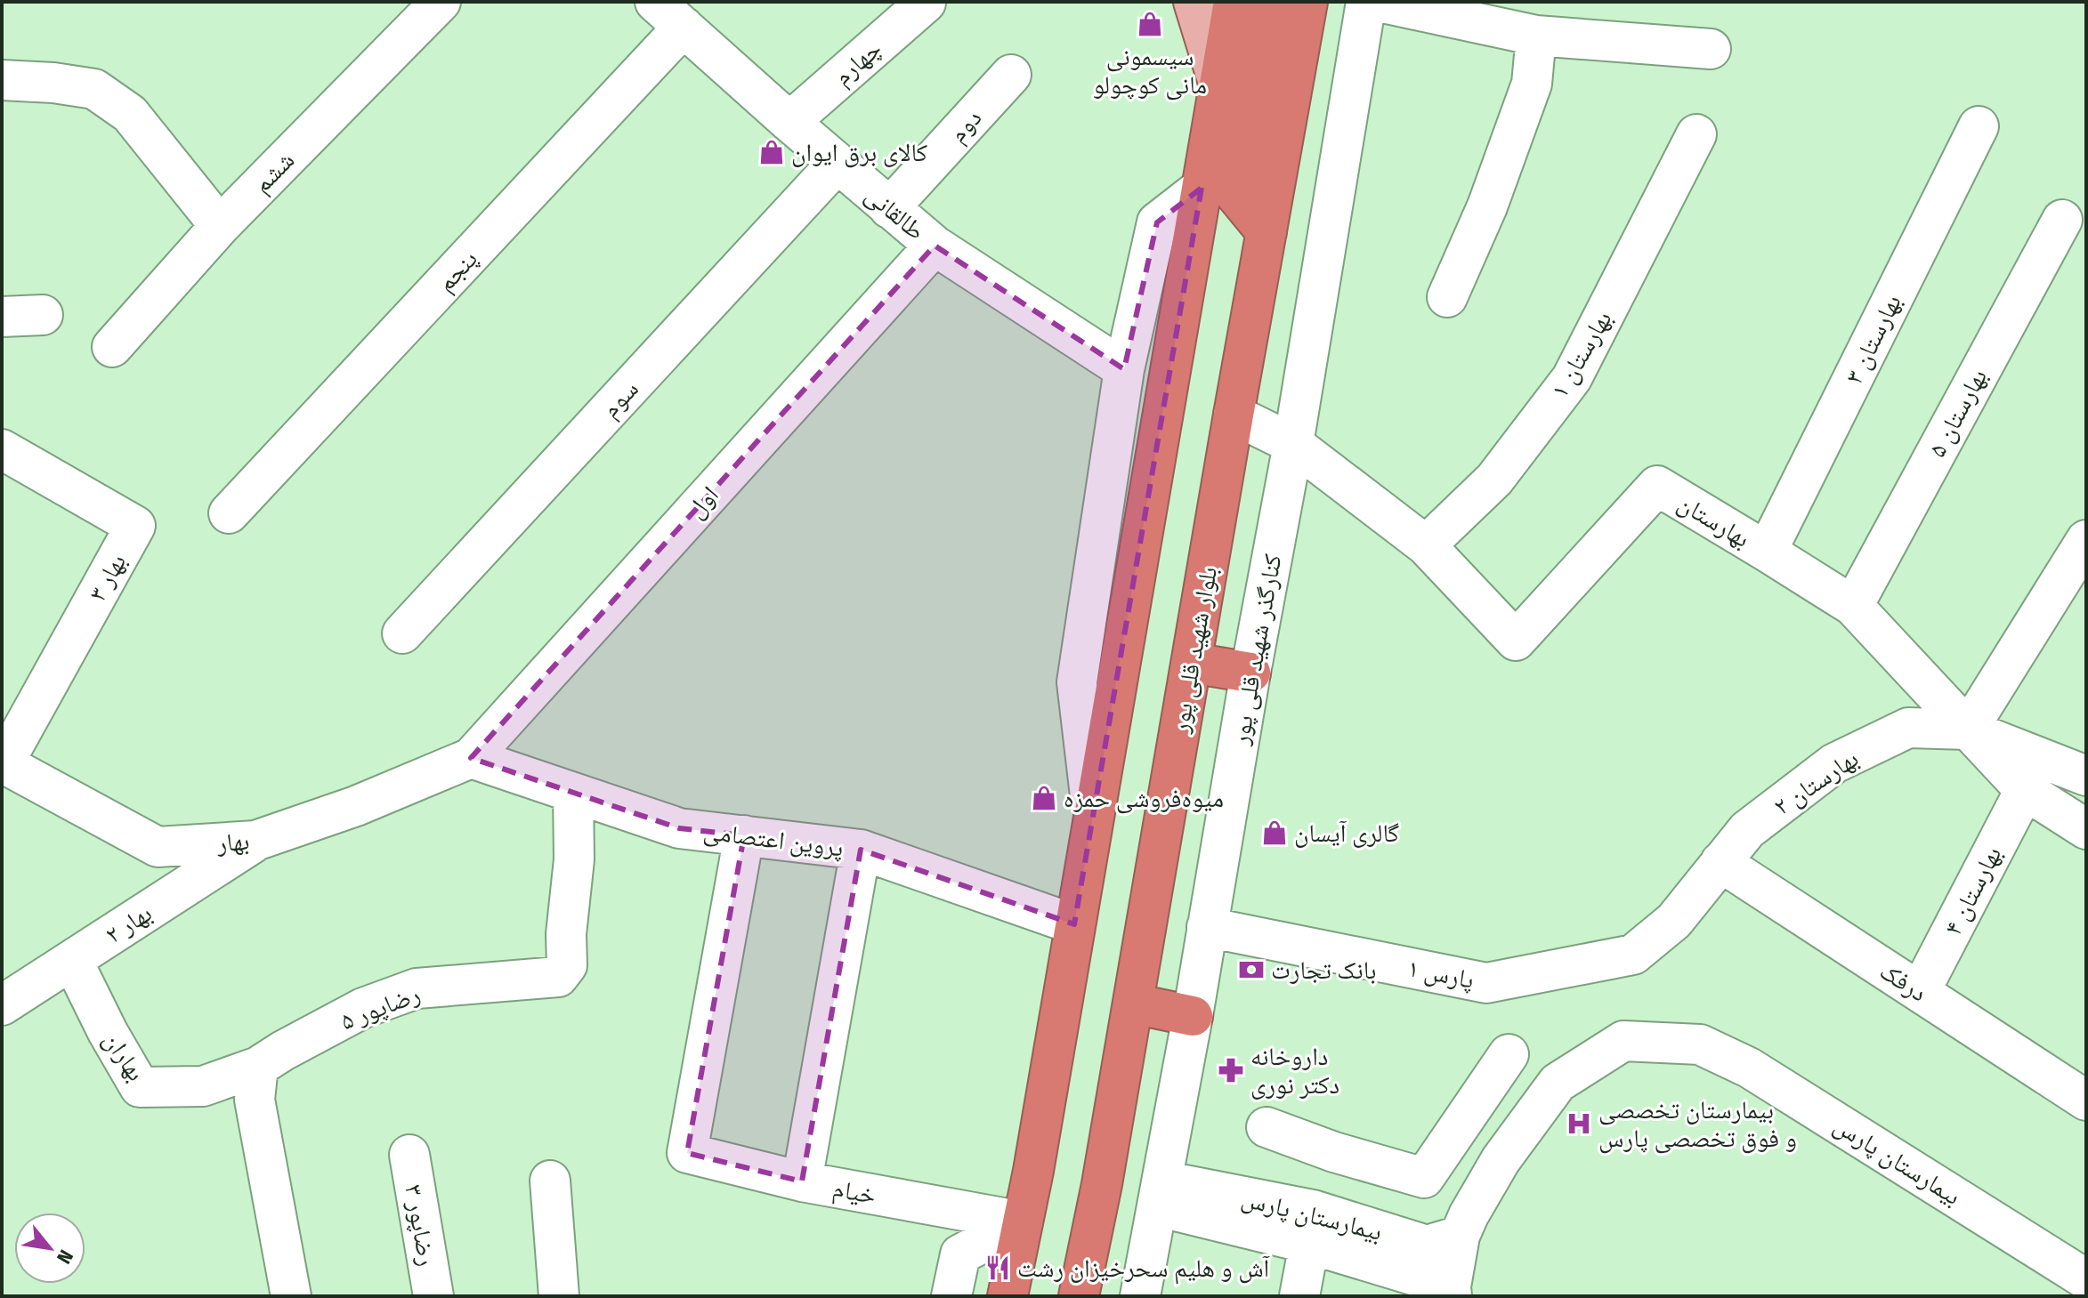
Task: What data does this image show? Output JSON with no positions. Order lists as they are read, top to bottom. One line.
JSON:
{"streets":{"highway":["بلوار شهید قلی پور"],"street":["چهارم","دوم","ششم","طالقانی","پنجم","بهارستان ۳","بهارستان ۱","سوم","بهارستان ۵","اول","بهارستان","بهار ۳","کنارگذر شهید قلی پور","بهارستان ۲","پروین اعتصامی","بهار","بهارستان ۴","بهار ۲","پارس ۱","درفک","رضاپور ۵","بهاران","بیمارستان پارس","خیام","رضاپور ۳"]},"crossings":[["چهارم","طالقانی"],["دوم","طالقانی"],["طالقانی","پنجم"],["طالقانی","سوم"],["طالقانی","اول"],["بهارستان ۳","بهارستان"],["بهارستان ۱","بهارستان"],["بهارستان ۵","بهارستان"],["اول","پروین اعتصامی"],["اول","بهار"],["بهارستان","بلوار شهید قلی پور"],["بهارستان","کنارگذر شهید قلی پور"],["بهارستان","بهارستان ۲"],["بهارستان","بهارستان ۴"],["بهار ۳","بهار"],["کنارگذر شهید قلی پور","پارس ۱"],["کنارگذر شهید قلی پور","بیمارستان پارس"],["بهارستان ۲","پارس ۱"],["بهارستان ۲","درفک"],["پروین اعتصامی","بهار"],["پروین اعتصامی","رضاپور ۵"],["پروین اعتصامی","خیام"],["بهار","بهار ۲"],["بهارستان ۴","درفک"],["بهار ۲","بهاران"],["پارس ۱","درفک"],["رضاپور ۵","بهاران"]],"places":{"shop":["سیسمونی مانی کوچولو","کالای برق ایوان","میوه‌فروشی حمزه","گالری آیسان"],"bank":["بانک تجارت"],"pharmacy":["داروخانه دکتر نوری"],"hospital":["بیمارستان تخصصی و فوق تخصصی پارس"],"restaurant":["آش و هلیم سحرخیزان رشت"]},"north":"bottom right"}
